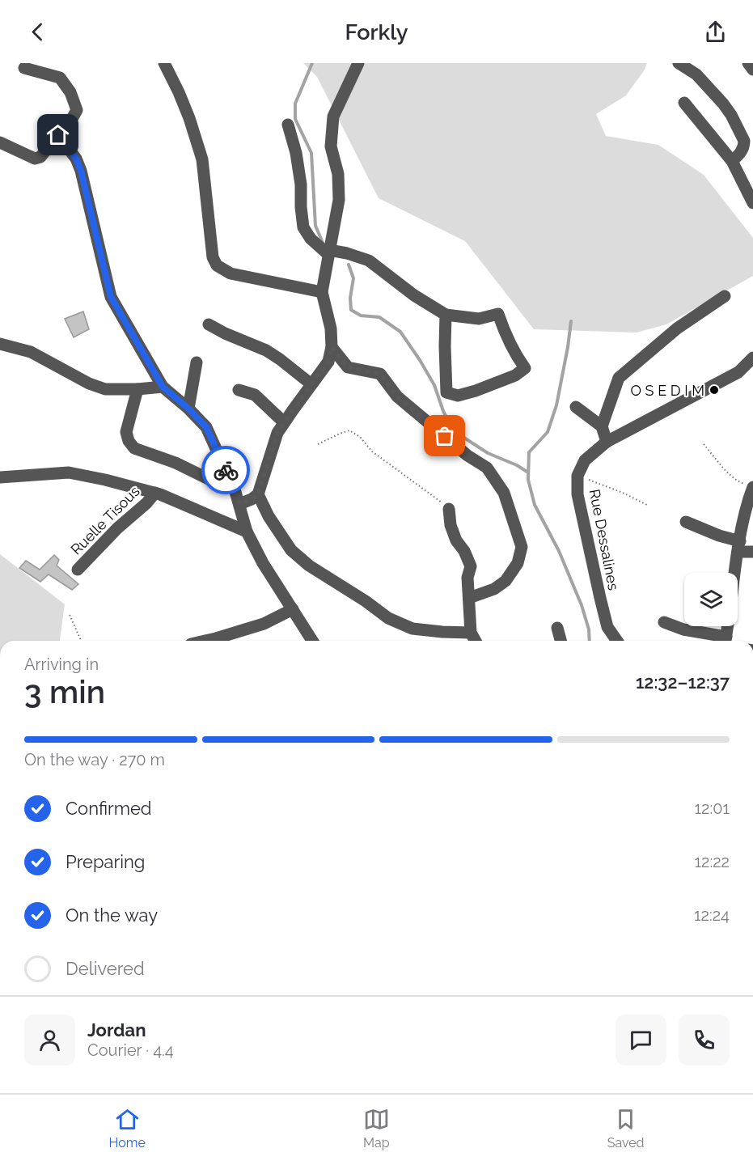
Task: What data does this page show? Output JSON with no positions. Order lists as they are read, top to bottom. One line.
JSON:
{"streets":{"street":["Ruelle Tisous","Rue Dessalines"]},"places":["O S E D I M"],"page":{"header":"Forkly","heading":["3 min","Arriving in","12:32–12:37"],"panel":["Jordan","Courier · 4.4"],"bar":"On the way · 270 m","list":[["Confirmed","12:01"],["Preparing","12:22"],["On the way","12:24"],"Delivered"],"tabs":["Home","Map","Saved"]}}
